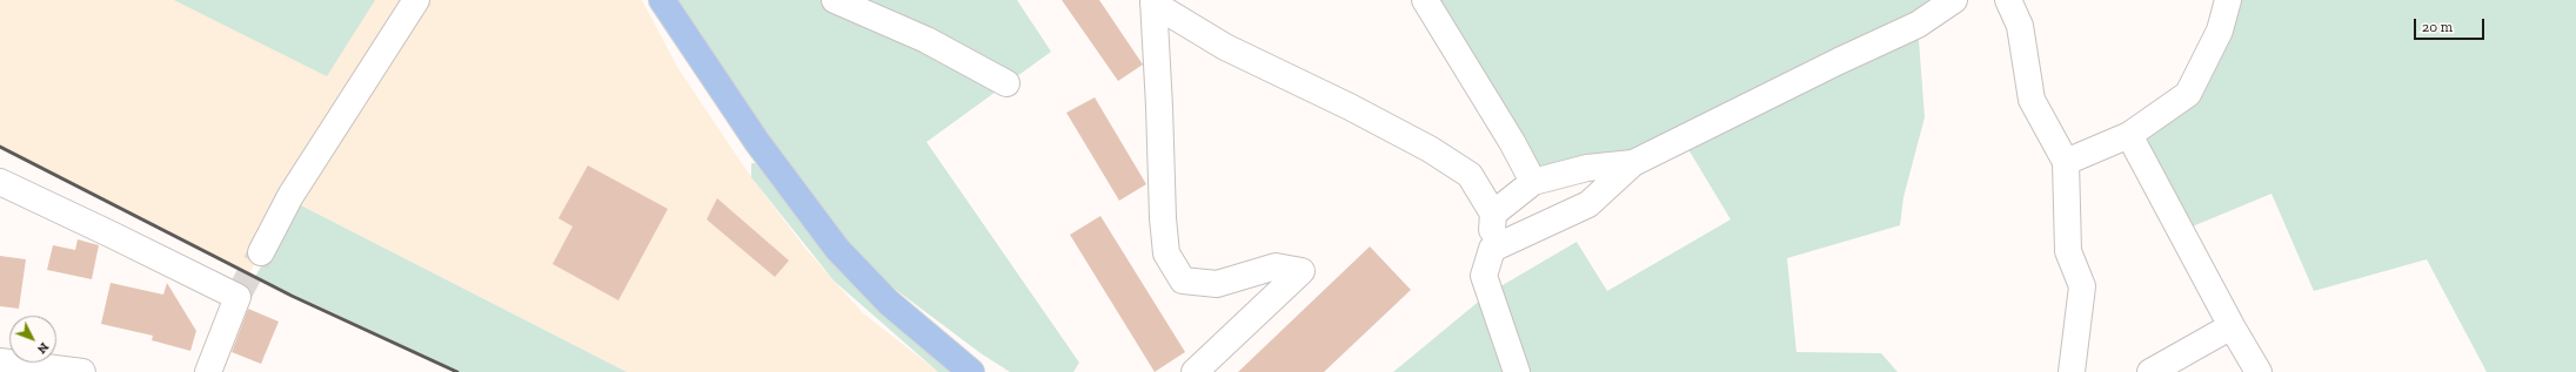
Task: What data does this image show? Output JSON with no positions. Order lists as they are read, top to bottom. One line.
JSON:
{"scale_bar":"20 m","north":"bottom right"}
